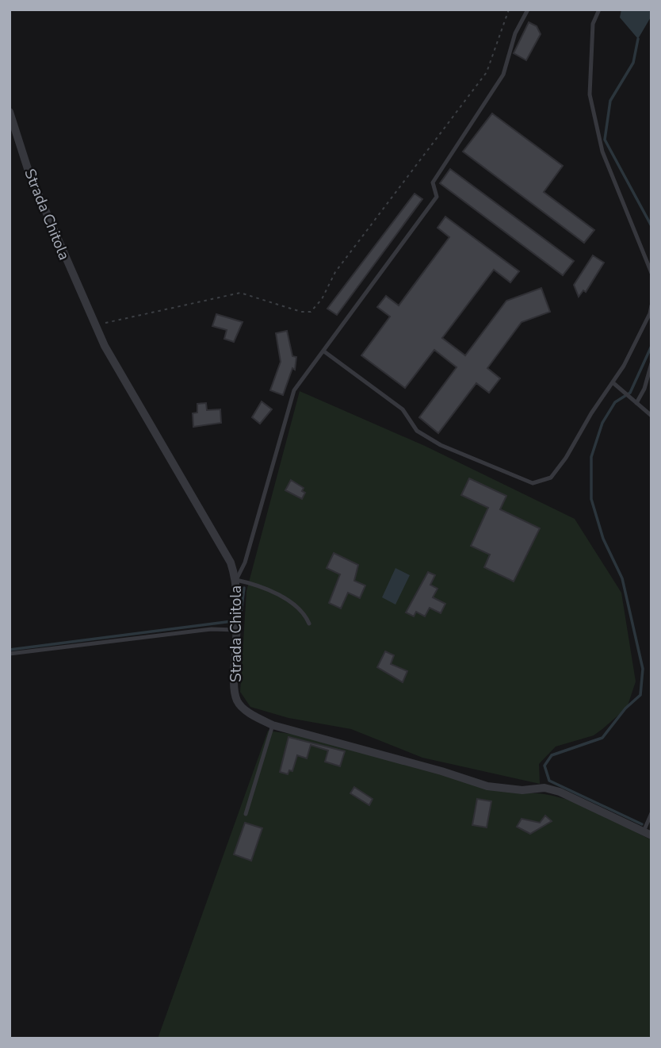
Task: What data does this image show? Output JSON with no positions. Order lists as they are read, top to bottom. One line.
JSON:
{"streets":{"street":["Strada Chitola"]}}
